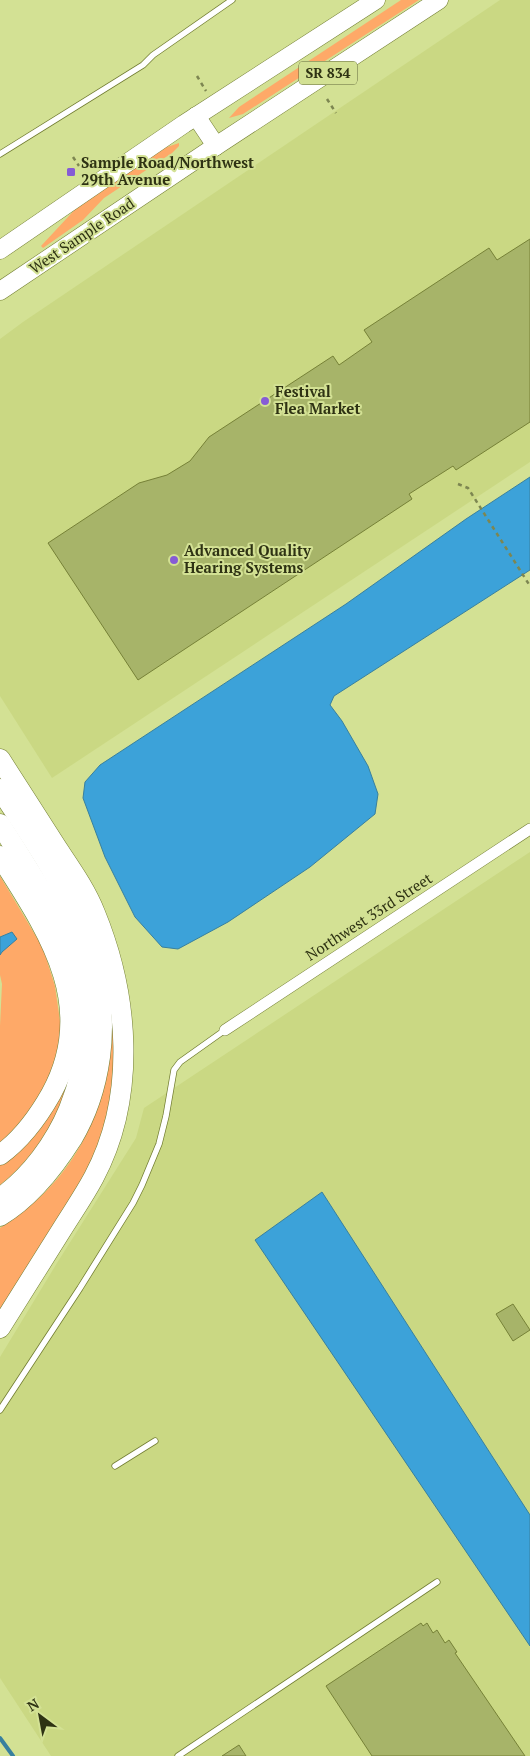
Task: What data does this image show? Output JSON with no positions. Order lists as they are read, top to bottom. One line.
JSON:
{"streets":{"main road":["SR 834","West Sample Road"],"street":["Northwest 33rd Street"]},"places":{"transit":["Sample Road/Northwest 29th Avenue"],"other":["Festival Flea Market","Advanced Quality Hearing Systems"]},"north":"top left"}
